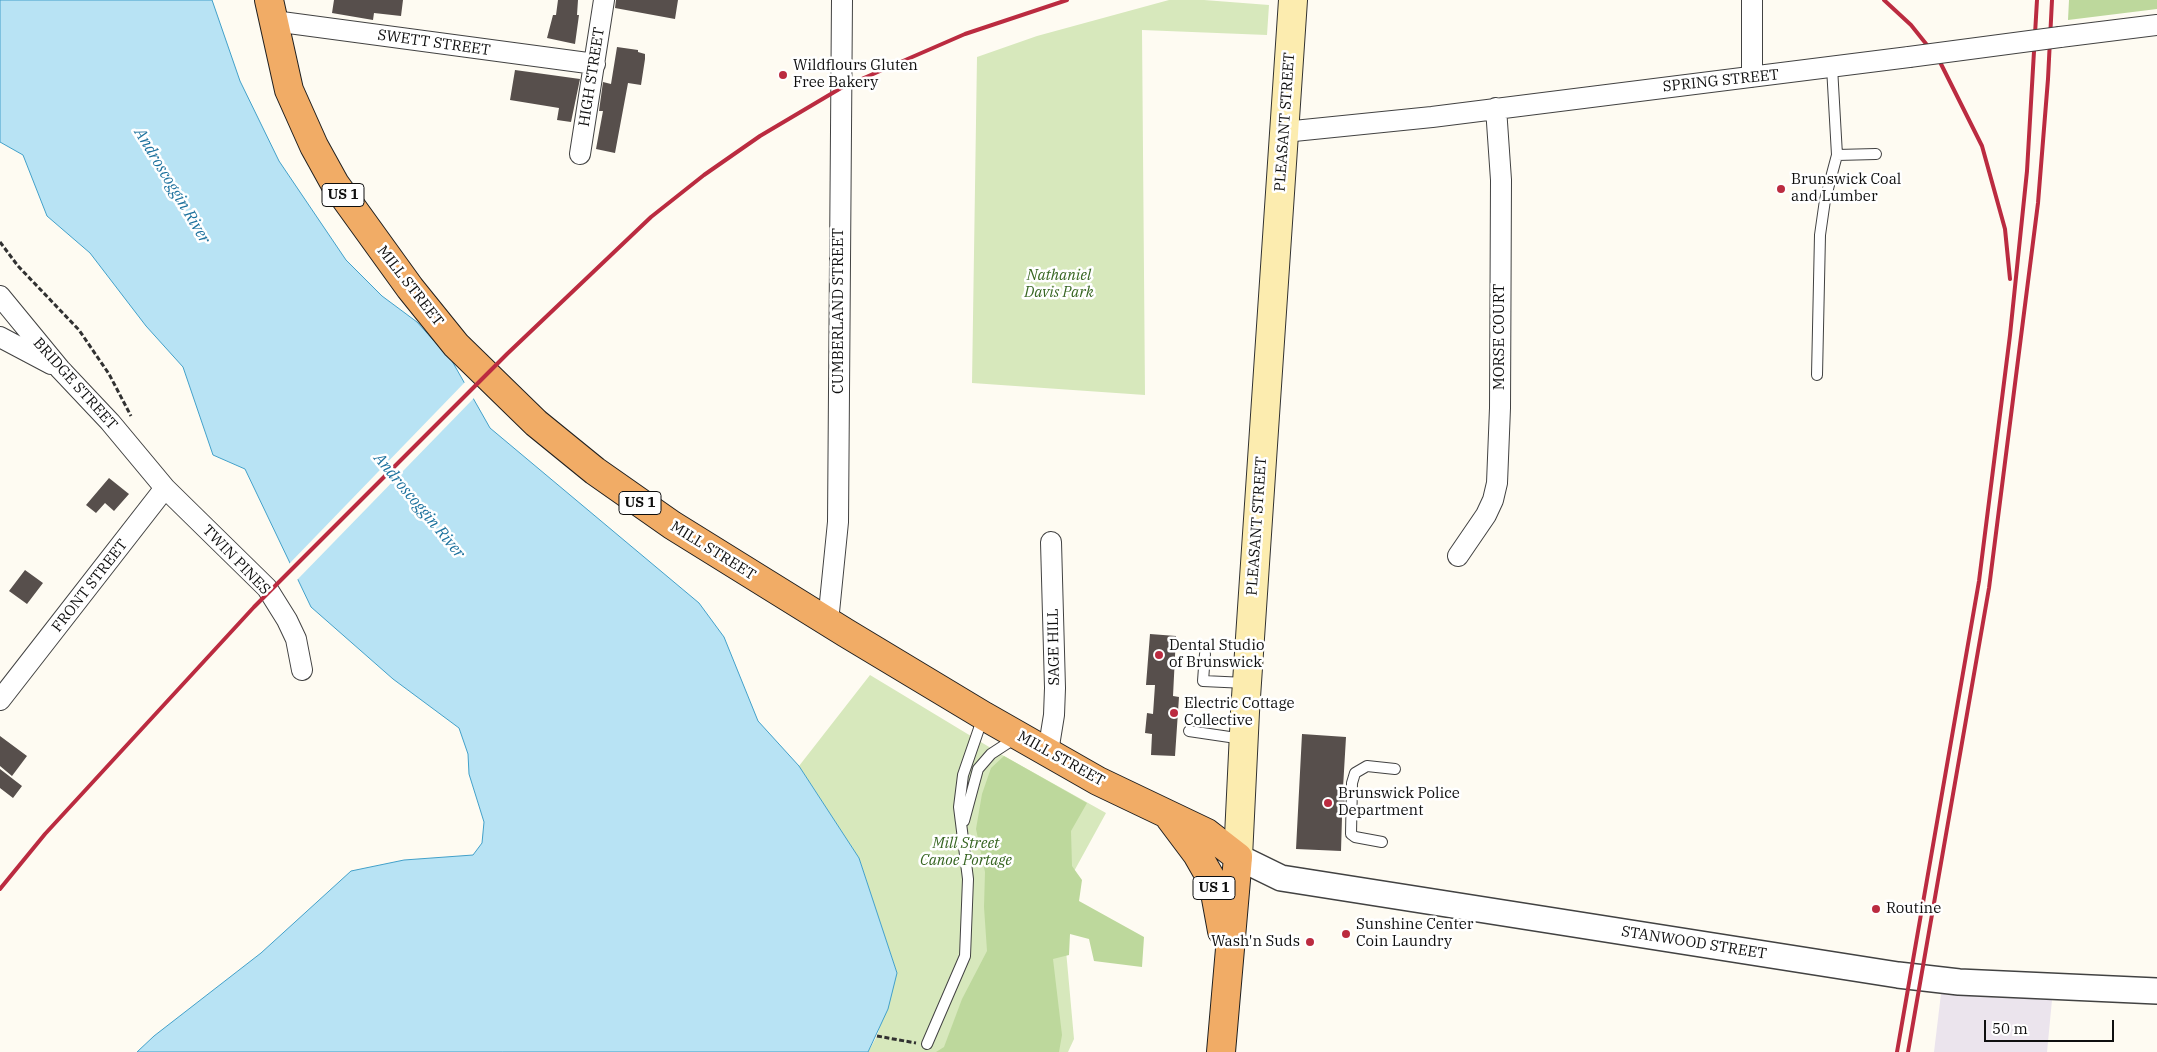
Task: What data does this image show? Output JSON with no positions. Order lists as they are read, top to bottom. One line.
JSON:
{"streets":{"highway":["PLEASANT STREET","US 1","MILL STREET"],"street":["SWETT STREET","HIGH STREET","SPRING STREET","CUMBERLAND STREET","MORSE COURT","BRIDGE STREET","TWIN PINES","FRONT STREET","SAGE HILL","STANWOOD STREET"]},"crossings":[["SWETT STREET","HIGH STREET"],["SWETT STREET","MILL STREET"],["SPRING STREET","PLEASANT STREET"],["SPRING STREET","MORSE COURT"],["PLEASANT STREET","US 1"],["PLEASANT STREET","MILL STREET"],["PLEASANT STREET","STANWOOD STREET"],["US 1","MILL STREET"],["MILL STREET","CUMBERLAND STREET"],["MILL STREET","SAGE HILL"],["MILL STREET","STANWOOD STREET"],["BRIDGE STREET","TWIN PINES"],["BRIDGE STREET","FRONT STREET"],["TWIN PINES","FRONT STREET"]],"water":["Androscoggin River"],"parks":["Nathaniel Davis Park","Mill Street Canoe Portage"],"places":["Wildflours Gluten Free Bakery","Brunswick Coal and Lumber","Dental Studio of Brunswick","Electric Cottage Collective","Brunswick Police Department","Routine","Sunshine Center Coin Laundry","Wash'n Suds"],"scale_bar":"50 m"}
